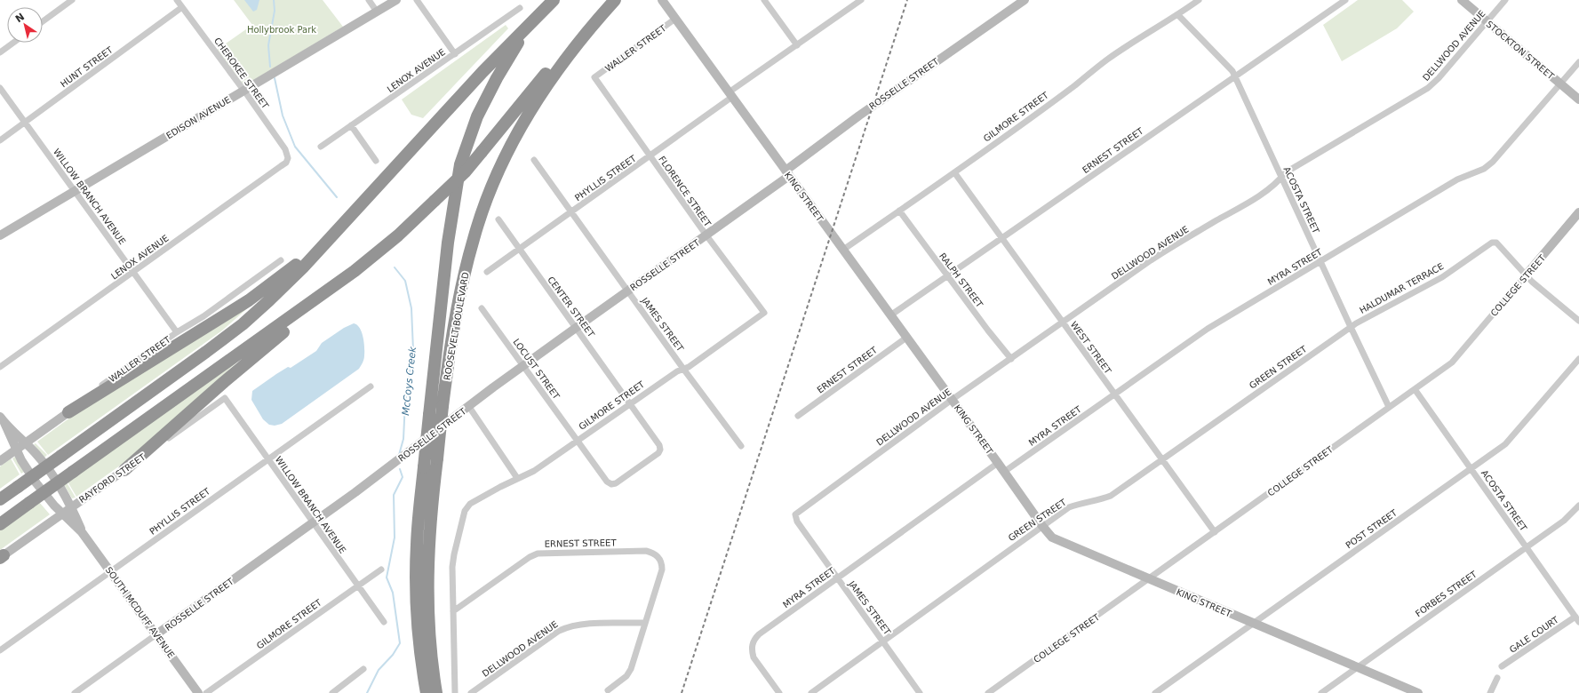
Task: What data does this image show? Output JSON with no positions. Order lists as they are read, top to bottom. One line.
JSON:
{"streets":{"highway":["ROOSEVELT BOULEVARD"],"main road":["WALLER STREET","STOCKTON STREET","ROSSELLE STREET","EDISON AVENUE","KING STREET","COLLEGE STREET","RAYFORD STREET","SOUTH MCDUFF AVENUE"],"street":["DELLWOOD AVENUE","HUNT STREET","LENOX AVENUE","CHEROKEE STREET","GILMORE STREET","ERNEST STREET","PHYLLIS STREET","FLORENCE STREET","WILLOW BRANCH AVENUE","ACOSTA STREET","MYRA STREET","RALPH STREET","HALDUMAR TERRACE","CENTER STREET","JAMES STREET","WEST STREET","GREEN STREET","LOCUST STREET","POST STREET","FORBES STREET","GALE COURT"]},"crossings":[["DELLWOOD AVENUE","STOCKTON STREET"],["DELLWOOD AVENUE","ERNEST STREET"],["DELLWOOD AVENUE","KING STREET"],["DELLWOOD AVENUE","ACOSTA STREET"],["DELLWOOD AVENUE","RALPH STREET"],["DELLWOOD AVENUE","JAMES STREET"],["DELLWOOD AVENUE","WEST STREET"],["WALLER STREET","FLORENCE STREET"],["WALLER STREET","WILLOW BRANCH AVENUE"],["WALLER STREET","KING STREET"],["WALLER STREET","SOUTH MCDUFF AVENUE"],["STOCKTON STREET","MYRA STREET"],["HUNT STREET","CHEROKEE STREET"],["HUNT STREET","WILLOW BRANCH AVENUE"],["LENOX AVENUE","CHEROKEE STREET"],["LENOX AVENUE","WILLOW BRANCH AVENUE"],["CHEROKEE STREET","EDISON AVENUE"],["ROSSELLE STREET","FLORENCE STREET"],["ROSSELLE STREET","WILLOW BRANCH AVENUE"],["ROSSELLE STREET","KING STREET"],["ROSSELLE STREET","CENTER STREET"],["ROSSELLE STREET","JAMES STREET"],["ROSSELLE STREET","LOCUST STREET"],["ROSSELLE STREET","SOUTH MCDUFF AVENUE"],["GILMORE STREET","ERNEST STREET"],["GILMORE STREET","FLORENCE STREET"],["GILMORE STREET","WILLOW BRANCH AVENUE"],["GILMORE STREET","KING STREET"],["GILMORE STREET","ACOSTA STREET"],["GILMORE STREET","RALPH STREET"],["GILMORE STREET","CENTER STREET"],["GILMORE STREET","JAMES STREET"],["GILMORE STREET","WEST STREET"],["GILMORE STREET","LOCUST STREET"],["EDISON AVENUE","WILLOW BRANCH AVENUE"],["ERNEST STREET","KING STREET"],["ERNEST STREET","ACOSTA STREET"],["ERNEST STREET","RALPH STREET"],["ERNEST STREET","WEST STREET"],["PHYLLIS STREET","FLORENCE STREET"],["PHYLLIS STREET","WILLOW BRANCH AVENUE"],["PHYLLIS STREET","KING STREET"],["PHYLLIS STREET","CENTER STREET"],["PHYLLIS STREET","JAMES STREET"],["PHYLLIS STREET","SOUTH MCDUFF AVENUE"],["WILLOW BRANCH AVENUE","RAYFORD STREET"],["KING STREET","MYRA STREET"],["KING STREET","COLLEGE STREET"],["KING STREET","GREEN STREET"],["KING STREET","POST STREET"],["KING STREET","FORBES STREET"],["ACOSTA STREET","MYRA STREET"],["ACOSTA STREET","COLLEGE STREET"],["ACOSTA STREET","HALDUMAR TERRACE"],["ACOSTA STREET","GREEN STREET"],["ACOSTA STREET","POST STREET"],["ACOSTA STREET","FORBES STREET"],["ACOSTA STREET","GALE COURT"],["MYRA STREET","JAMES STREET"],["MYRA STREET","WEST STREET"],["COLLEGE STREET","HALDUMAR TERRACE"],["COLLEGE STREET","WEST STREET"],["HALDUMAR TERRACE","GREEN STREET"],["CENTER STREET","LOCUST STREET"],["JAMES STREET","GREEN STREET"],["WEST STREET","GREEN STREET"],["RAYFORD STREET","SOUTH MCDUFF AVENUE"]],"water":["McCoys Creek"],"parks":["Hollybrook Park"],"north":"top left"}
